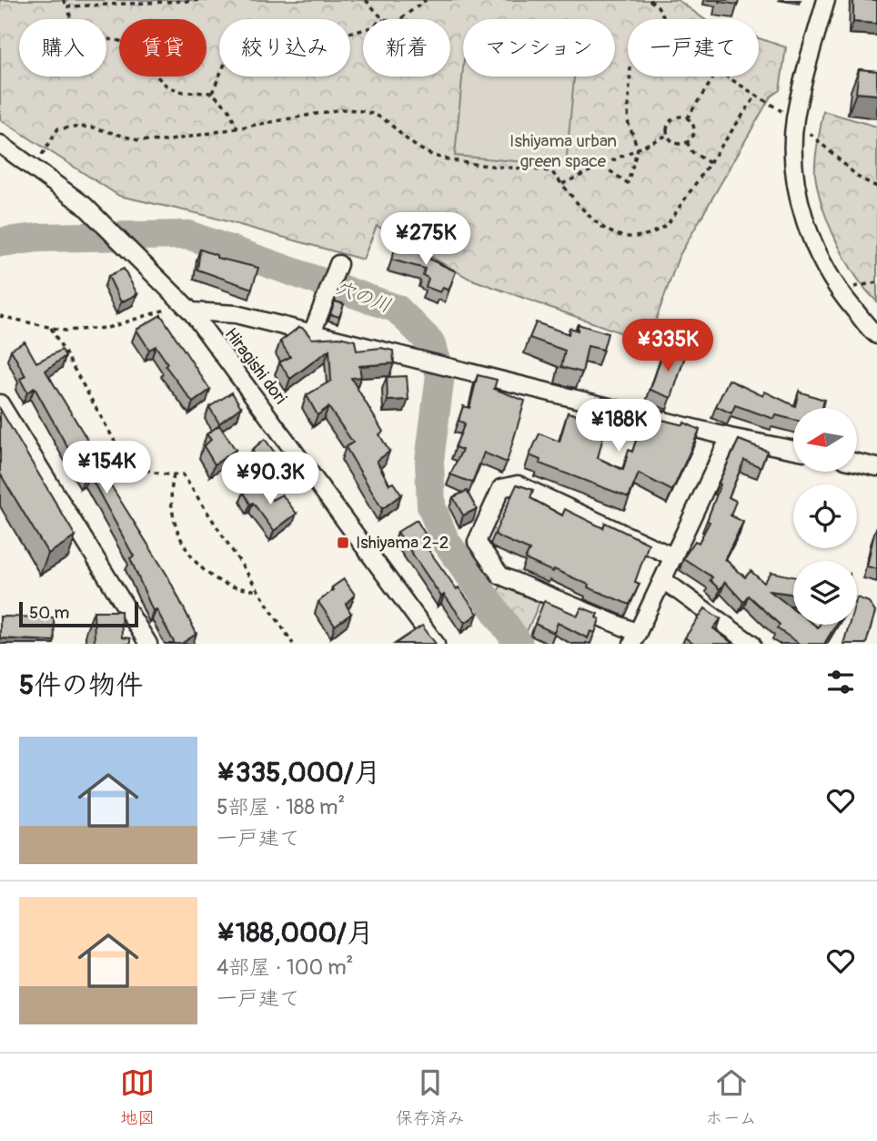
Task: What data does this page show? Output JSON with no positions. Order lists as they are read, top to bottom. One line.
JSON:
{"streets":{"street":["Hiragishi dori"]},"water":["穴の川"],"parks":["Ishiyama urban green space"],"places":{"transit":["Ishiyama 2-2"]},"scale_bar":"50 m","north":"left","page":{"chip":["購入","賃貸","絞り込み","新着","マンション","一戸建て"],"price":["¥275K","¥335K","¥188K","¥154K","¥90.3K"],"scale":"50 m","heading":"5件の物件","list":[{"name":"¥335,000/月","note":"5部屋 · 188 m² · 一戸建て"},{"name":"¥188,000/月","note":"4部屋 · 100 m² · 一戸建て"}],"tabs":["地図","保存済み","ホーム"]}}
